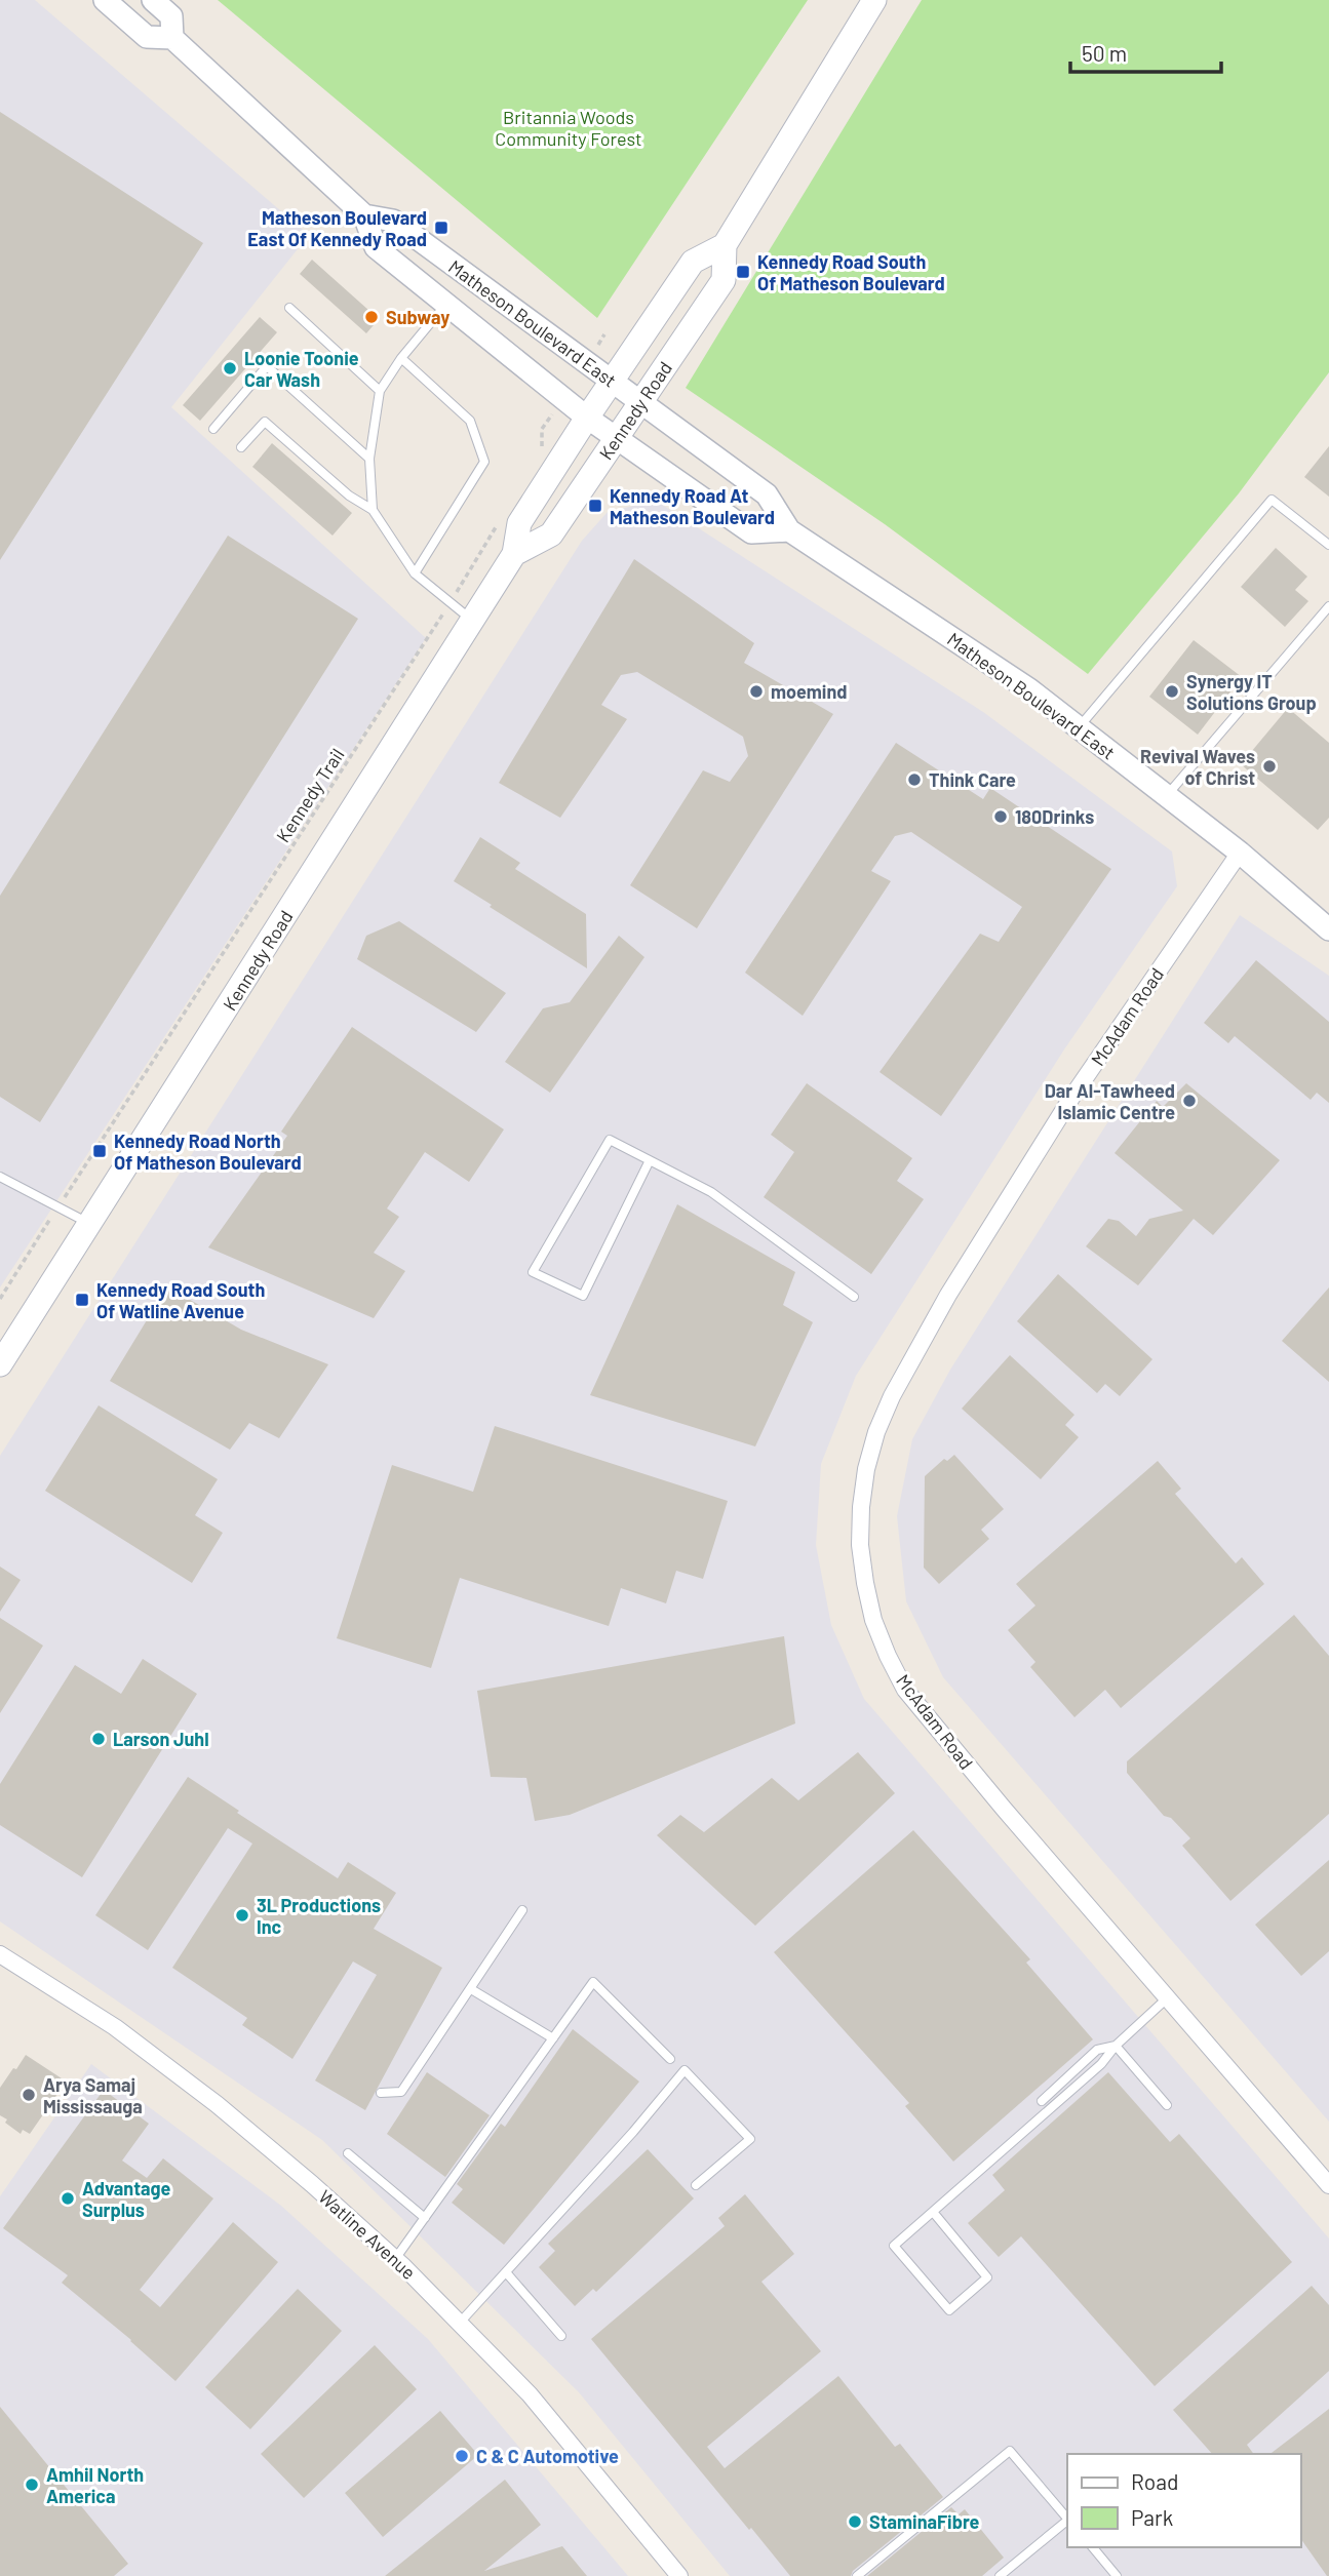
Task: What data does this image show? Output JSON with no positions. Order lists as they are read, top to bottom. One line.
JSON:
{"streets":{"main road":["Kennedy Road"],"street":["Matheson Boulevard East","McAdam Road","Watline Avenue"],"path":["Kennedy Trail"]},"crossings":[["Matheson Boulevard East","Kennedy Road"],["Matheson Boulevard East","McAdam Road"]],"parks":["Britannia Woods Community Forest"],"places":{"transit":["Matheson Boulevard East Of Kennedy Road","Kennedy Road South Of Matheson Boulevard","Kennedy Road At Matheson Boulevard","Kennedy Road North Of Matheson Boulevard","Kennedy Road South Of Watline Avenue"],"other":["Subway","Loonie Toonie Car Wash","moemind","Synergy IT Solutions Group","Revival Waves of Christ","Think Care","180Drinks","Dar Al-Tawheed Islamic Centre","Larson Juhl","3L Productions Inc","Arya Samaj Mississauga","Advantage Surplus","C & C Automotive","Amhil North America","StaminaFibre"]},"legend":["Road","Park"],"scale_bar":"50 m"}
